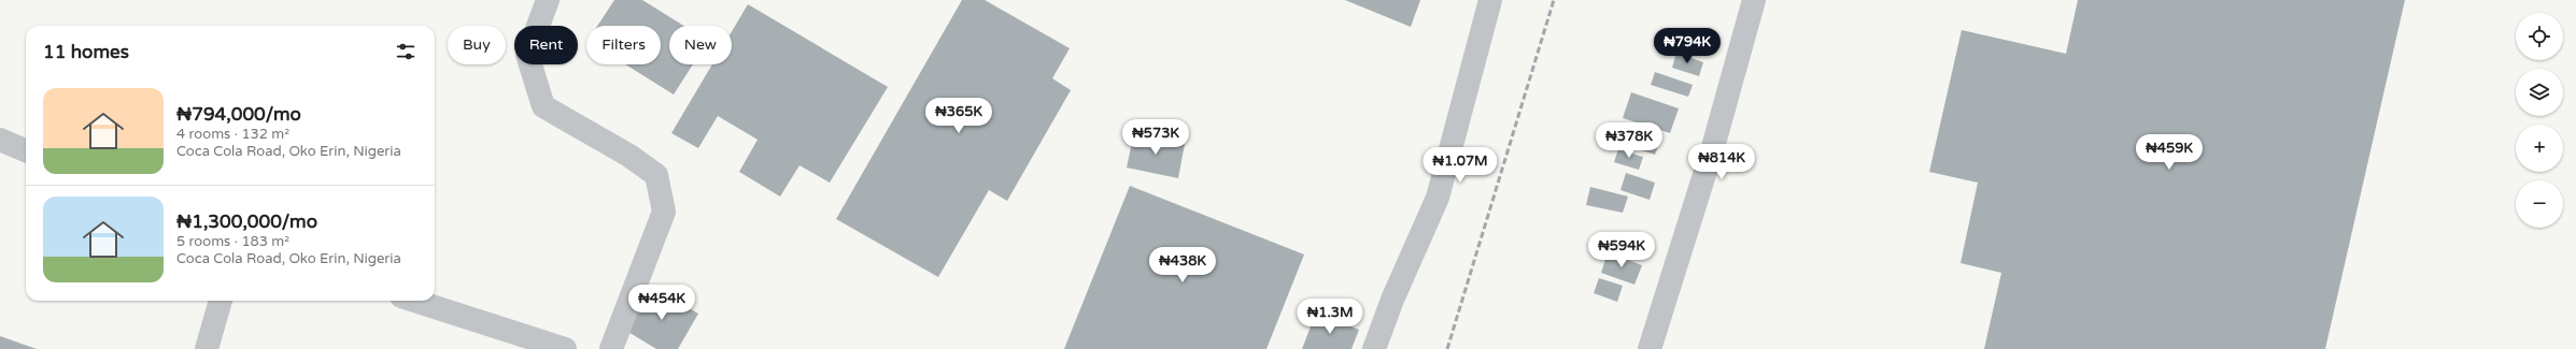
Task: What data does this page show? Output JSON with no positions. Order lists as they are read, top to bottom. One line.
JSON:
{"page":{"map_buttons":["+","−"],"chip":["Buy","Rent","Filters","New"],"heading":"11 homes","price":["₦794K","₦365K","₦573K","₦378K","₦459K","₦814K","₦1.07M","₦594K","₦438K","₦454K","₦1.3M"],"list":[{"name":"₦794,000/mo","note":"4 rooms · 132 m² · Coca Cola Road, Oko Erin, Nigeria"},{"name":"₦1,300,000/mo","note":"5 rooms · 183 m² · Coca Cola Road, Oko Erin, Nigeria"}]}}
